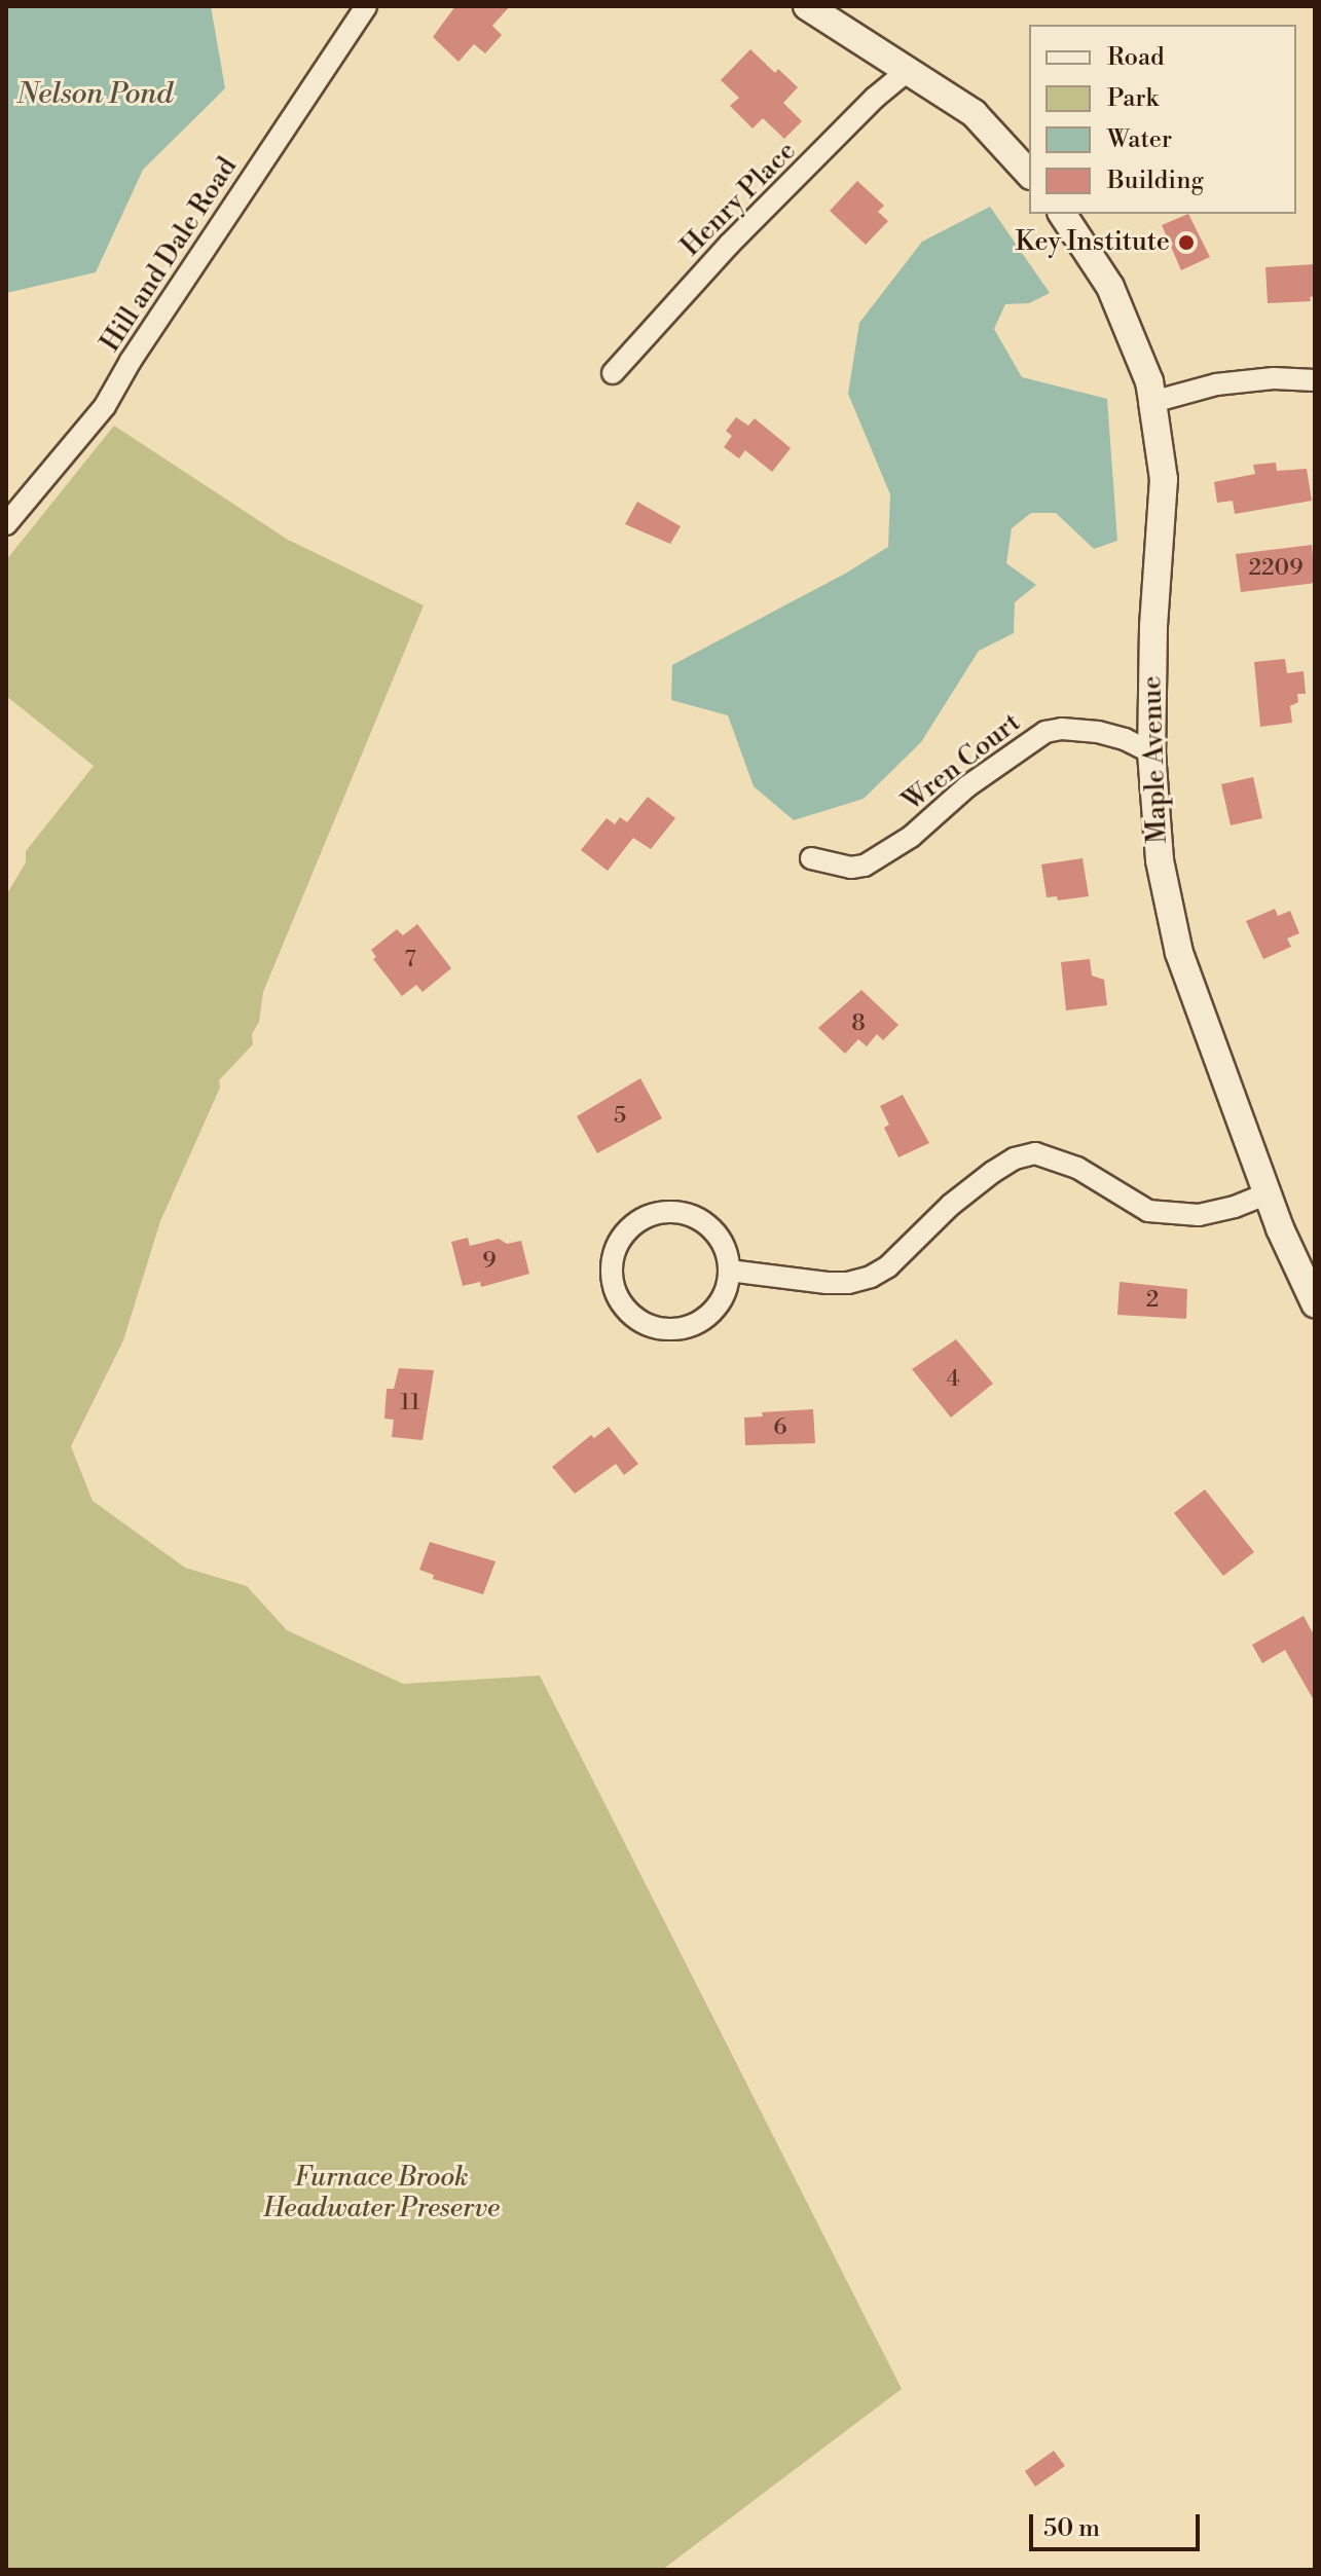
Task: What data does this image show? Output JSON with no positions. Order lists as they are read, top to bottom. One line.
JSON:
{"streets":{"street":["Henry Place","Hill and Dale Road","Maple Avenue","Wren Court"]},"crossings":[["Maple Avenue","Wren Court"]],"water":["Nelson Pond"],"parks":["Furnace Brook Headwater Preserve"],"places":["Key Institute"],"house_numbers":["2209","7","8","5","9","2","4","11","6"],"legend":["Road","Park","Water","Building"],"scale_bar":"50 m"}
